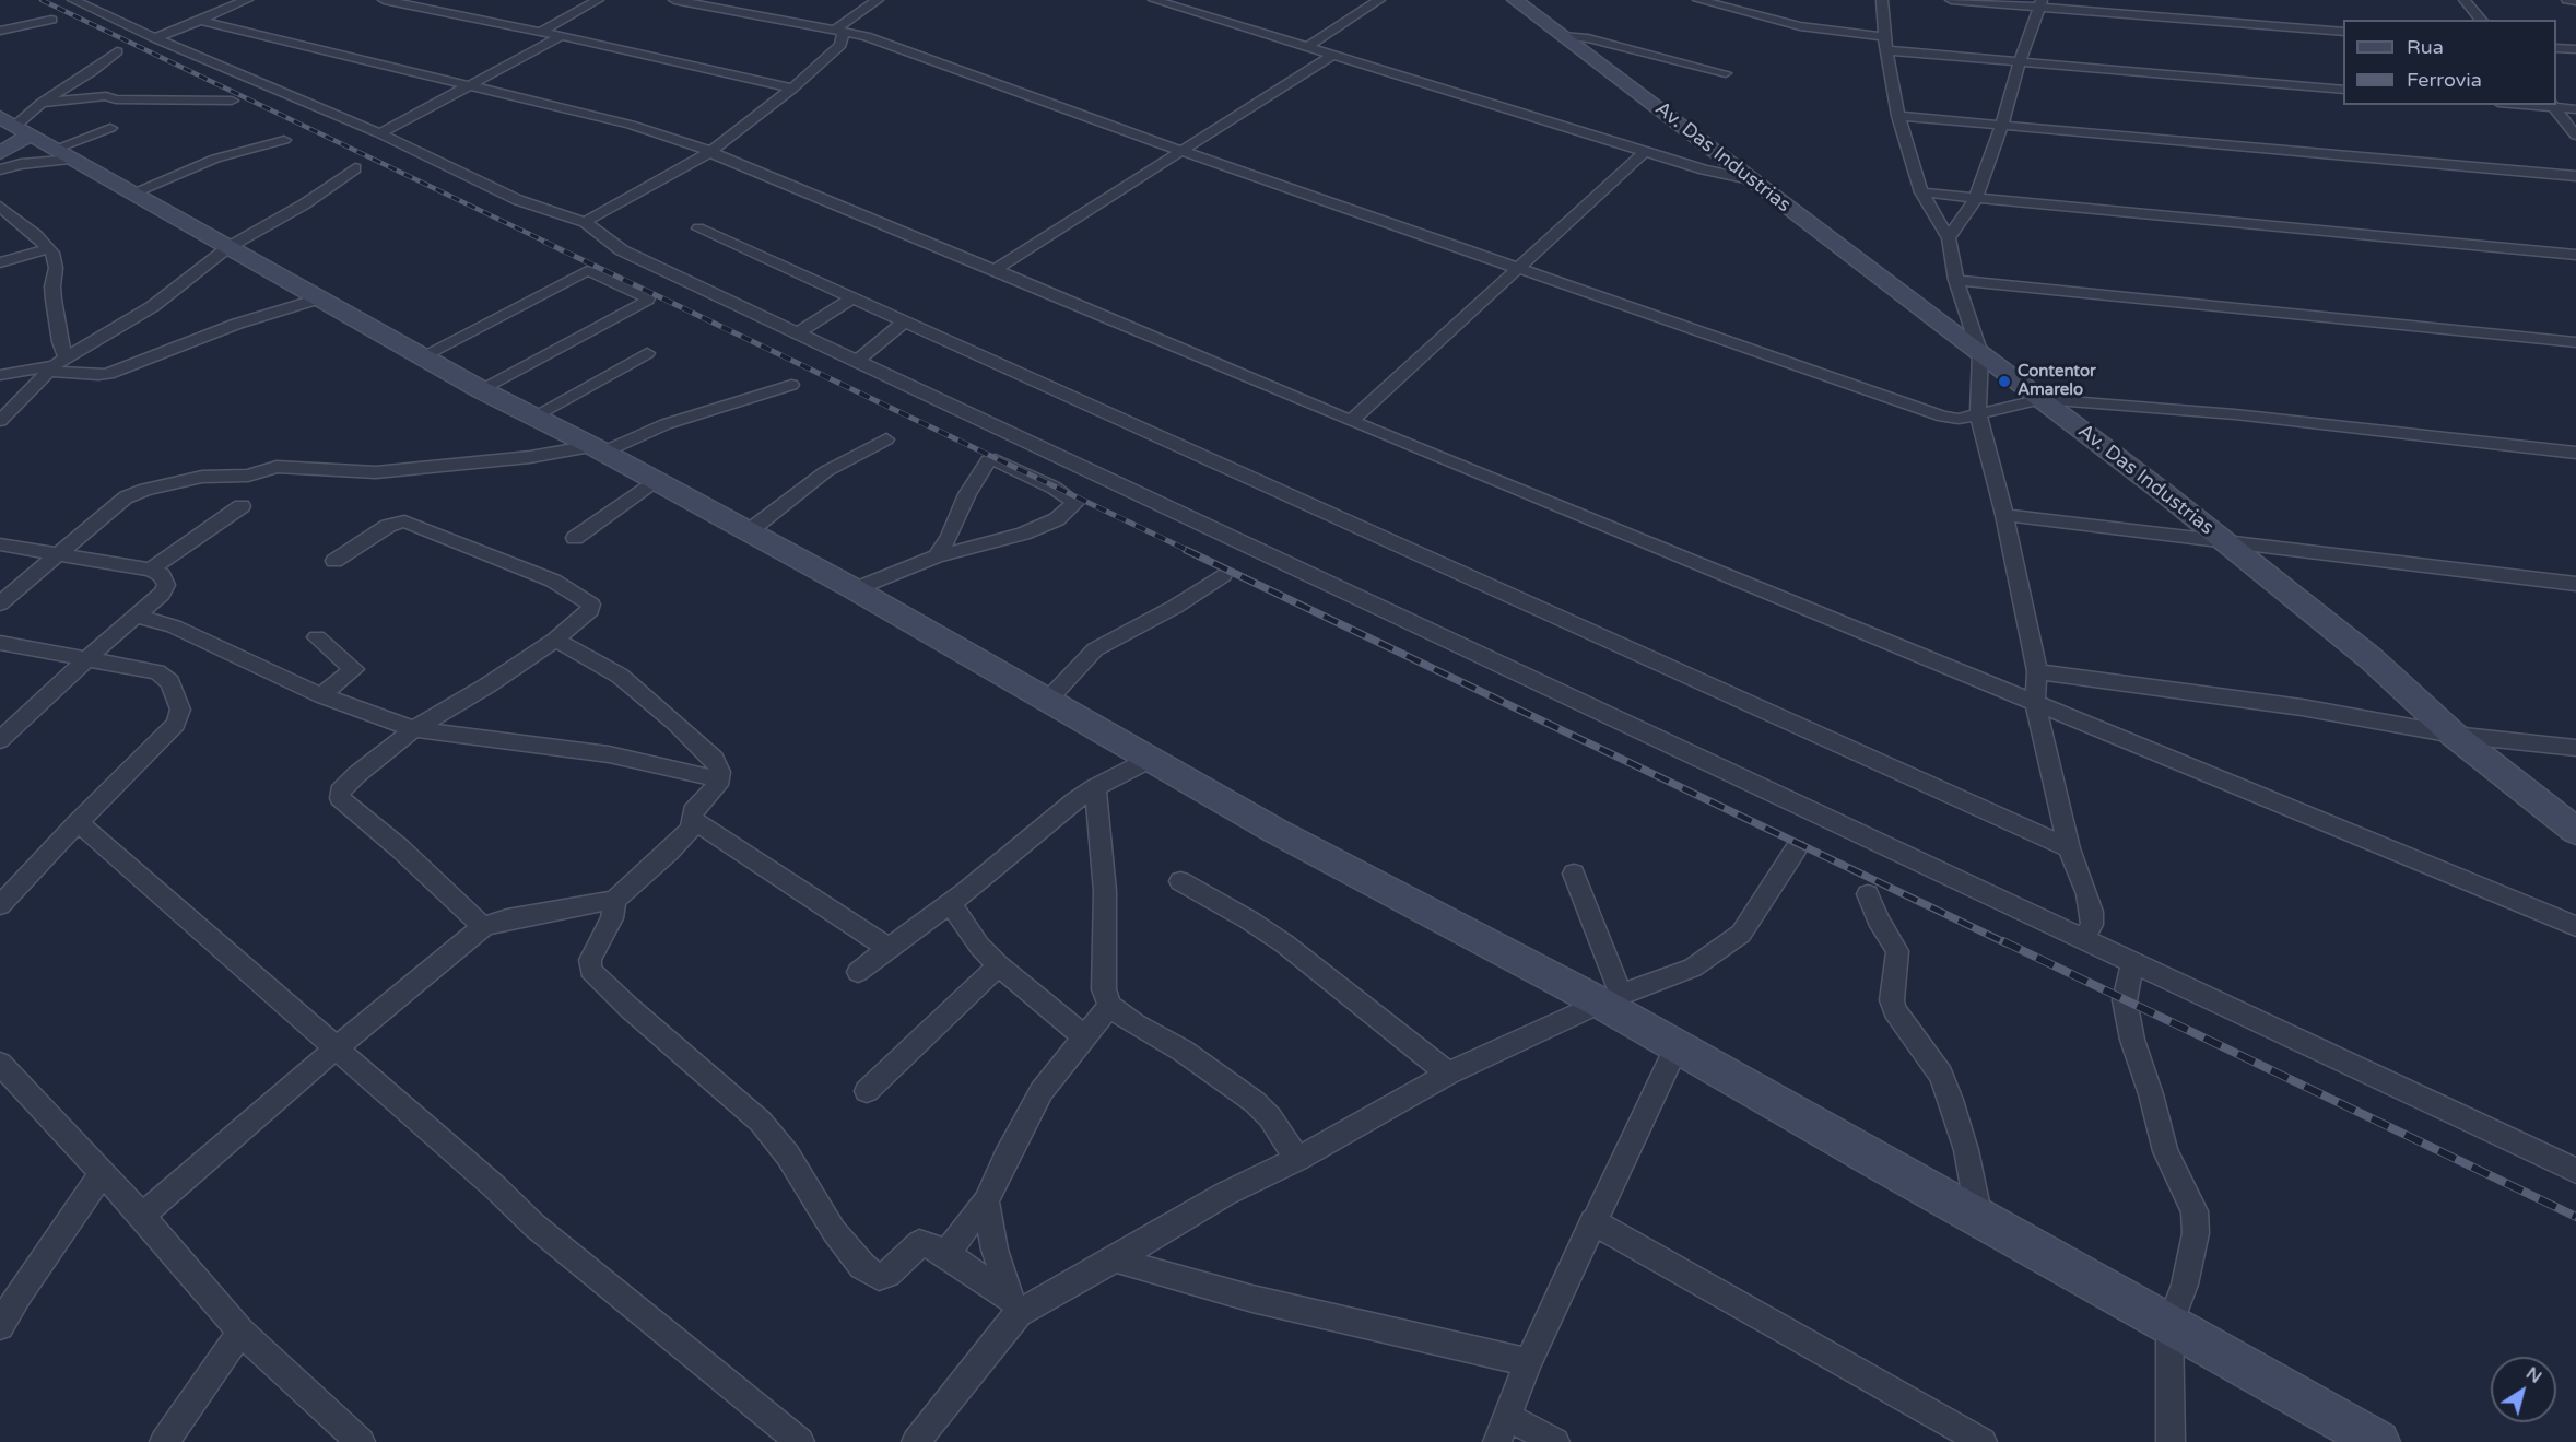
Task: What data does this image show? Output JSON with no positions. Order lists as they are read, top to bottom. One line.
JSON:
{"streets":{"street":["Av. Das Industrias"]},"places":["Contentor Amarelo"],"legend":["Rua","Ferrovia"],"north":"top right"}
